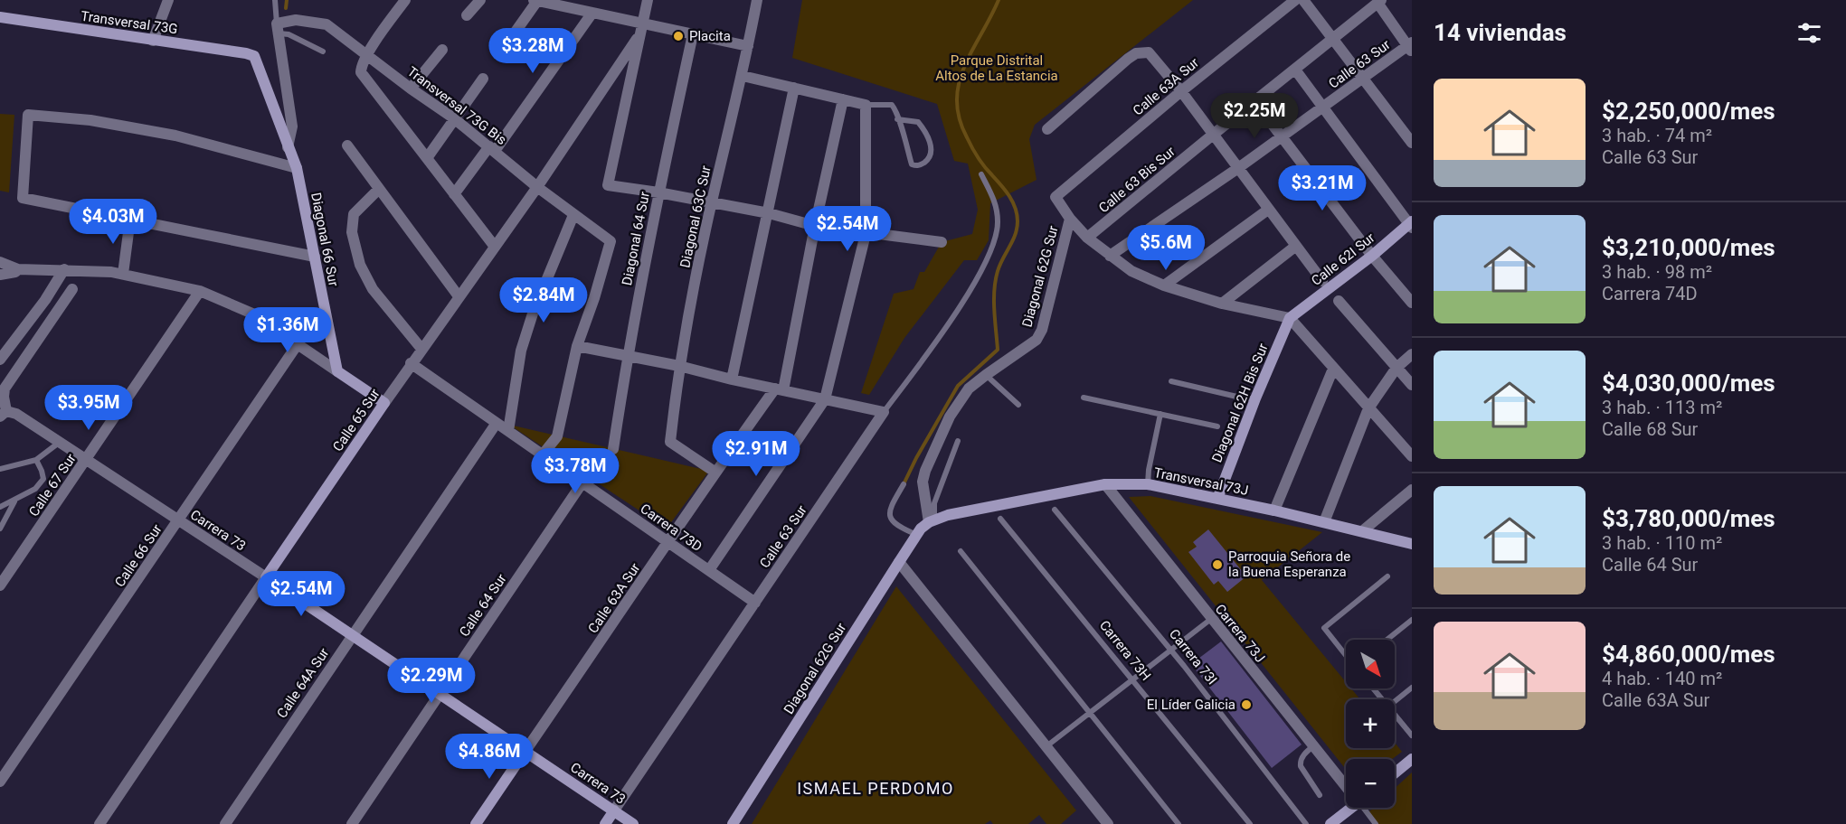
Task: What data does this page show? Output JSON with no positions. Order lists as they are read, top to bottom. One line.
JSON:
{"streets":{"street":["Transversal 73G","Calle 63 Sur","Calle 63A Sur","Transversal 73G Bis","Calle 63 Bis Sur","Diagonal 63C Sur","Diagonal 64 Sur","Diagonal 66 Sur","Calle 62I Sur","Diagonal 62G Sur","Diagonal 62H Bis Sur","Calle 65 Sur","Transversal 73J","Calle 67 Sur","Carrera 73D","Carrera 73","Calle 66 Sur","Calle 64 Sur","Carrera 73J","Calle 64A Sur"],"lane":["Carrera 73H","Carrera 73I"]},"crossings":[["Transversal 73G","Diagonal 66 Sur"],["Calle 63 Sur","Carrera 73D"],["Calle 63 Sur","Carrera 73"],["Calle 63A Sur","Diagonal 63C Sur"],["Calle 63A Sur","Diagonal 62G Sur"],["Calle 63A Sur","Carrera 73D"],["Calle 63A Sur","Carrera 73"],["Transversal 73G Bis","Calle 65 Sur"],["Calle 62I Sur","Diagonal 62H Bis Sur"],["Diagonal 62G Sur","Transversal 73J"],["Diagonal 62H Bis Sur","Transversal 73J"],["Calle 65 Sur","Carrera 73D"],["Calle 65 Sur","Carrera 73"],["Transversal 73J","Carrera 73J"],["Calle 67 Sur","Carrera 73"],["Carrera 73D","Calle 64 Sur"],["Carrera 73D","Calle 64A Sur"],["Carrera 73","Calle 66 Sur"],["Carrera 73","Calle 64 Sur"],["Carrera 73","Calle 64A Sur"]],"districts":["ISMAEL PERDOMO"],"parks":["Parque Distrital Altos de La Estancia"],"places":["Placita","Parroquia Señora de la Buena Esperanza","El Líder Galicia"],"north":"bottom right","page":{"heading":"14 viviendas","price":["$3.28M","$2.25M","$3.21M","$4.03M","$2.54M","$5.6M","$2.84M","$1.36M","$3.95M","$2.91M","$3.78M","$2.54M","$2.29M","$4.86M"],"list":[{"name":"$2,250,000/mes","note":"3 hab. · 74 m² · Calle 63 Sur"},{"name":"$3,210,000/mes","note":"3 hab. · 98 m² · Carrera 74D"},{"name":"$4,030,000/mes","note":"3 hab. · 113 m² · Calle 68 Sur"},{"name":"$3,780,000/mes","note":"3 hab. · 110 m² · Calle 64 Sur"},{"name":"$4,860,000/mes","note":"4 hab. · 140 m² · Calle 63A Sur"}],"map_buttons":["+","−"]}}
